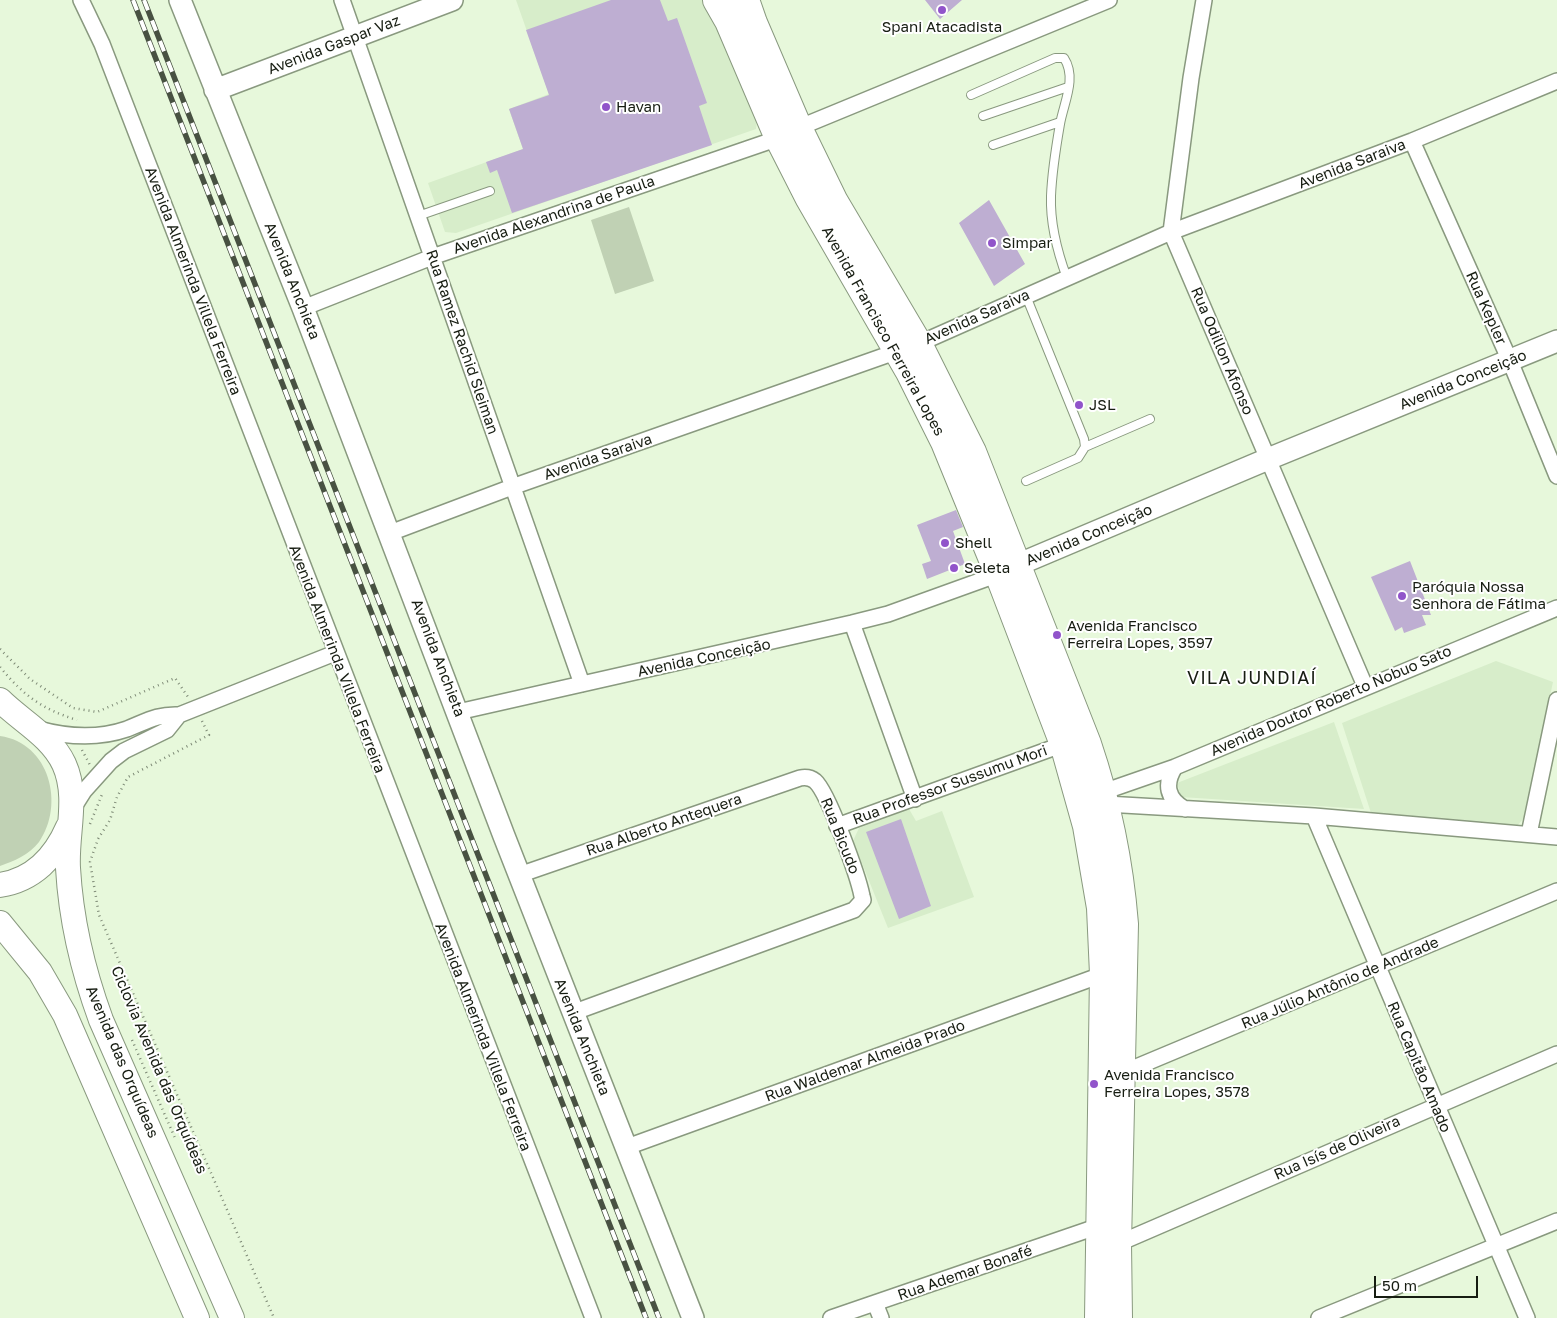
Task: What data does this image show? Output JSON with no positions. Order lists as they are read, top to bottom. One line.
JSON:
{"streets":{"highway":["Avenida Francisco Ferreira Lopes"],"main road":["Avenida Gaspar Vaz","Avenida Anchieta","Avenida Conceição","Avenida das Orquídeas"],"street":["Avenida Saraiva","Avenida Alexandrina de Paula","Avenida Almerinda Villela Ferreira","Rua Kepler","Rua Ramez Rachid Sleiman","Rua Odillon Afonso","Avenida Doutor Roberto Nobuo Sato","Rua Professor Sussumu Mori","Rua Alberto Antequera","Rua Bicudo","Rua Júlio Antônio de Andrade","Rua Waldemar Almeida Prado","Rua Capitão Amado","Rua Isís de Oliveira","Rua Ademar Bonafé"],"path":["Ciclovia Avenida das Orquídeas"]},"crossings":[["Avenida Gaspar Vaz","Avenida Anchieta"],["Avenida Gaspar Vaz","Rua Ramez Rachid Sleiman"],["Avenida Saraiva","Avenida Anchieta"],["Avenida Saraiva","Rua Kepler"],["Avenida Saraiva","Avenida Francisco Ferreira Lopes"],["Avenida Saraiva","Rua Ramez Rachid Sleiman"],["Avenida Saraiva","Rua Odillon Afonso"],["Avenida Alexandrina de Paula","Avenida Anchieta"],["Avenida Alexandrina de Paula","Avenida Francisco Ferreira Lopes"],["Avenida Alexandrina de Paula","Rua Ramez Rachid Sleiman"],["Avenida Anchieta","Avenida Conceição"],["Avenida Anchieta","Rua Alberto Antequera"],["Avenida Anchieta","Rua Bicudo"],["Avenida Anchieta","Rua Waldemar Almeida Prado"],["Rua Kepler","Avenida Conceição"],["Avenida Francisco Ferreira Lopes","Avenida Conceição"],["Avenida Francisco Ferreira Lopes","Avenida Doutor Roberto Nobuo Sato"],["Avenida Francisco Ferreira Lopes","Rua Professor Sussumu Mori"],["Avenida Francisco Ferreira Lopes","Rua Júlio Antônio de Andrade"],["Avenida Francisco Ferreira Lopes","Rua Waldemar Almeida Prado"],["Avenida Francisco Ferreira Lopes","Rua Isís de Oliveira"],["Avenida Francisco Ferreira Lopes","Rua Ademar Bonafé"],["Rua Ramez Rachid Sleiman","Avenida Conceição"],["Rua Odillon Afonso","Avenida Conceição"],["Rua Odillon Afonso","Avenida Doutor Roberto Nobuo Sato"],["Rua Professor Sussumu Mori","Rua Bicudo"],["Rua Alberto Antequera","Rua Bicudo"],["Rua Júlio Antônio de Andrade","Rua Capitão Amado"],["Rua Capitão Amado","Rua Isís de Oliveira"],["Rua Isís de Oliveira","Rua Ademar Bonafé"]],"districts":["VILA JUNDIAÍ"],"places":["Spani Atacadista","Havan","Simpar","JSL","Shell","Seleta","Paróquia Nossa Senhora de Fátima","Avenida Francisco Ferreira Lopes, 3597","Avenida Francisco Ferreira Lopes, 3578"],"scale_bar":"50 m"}
